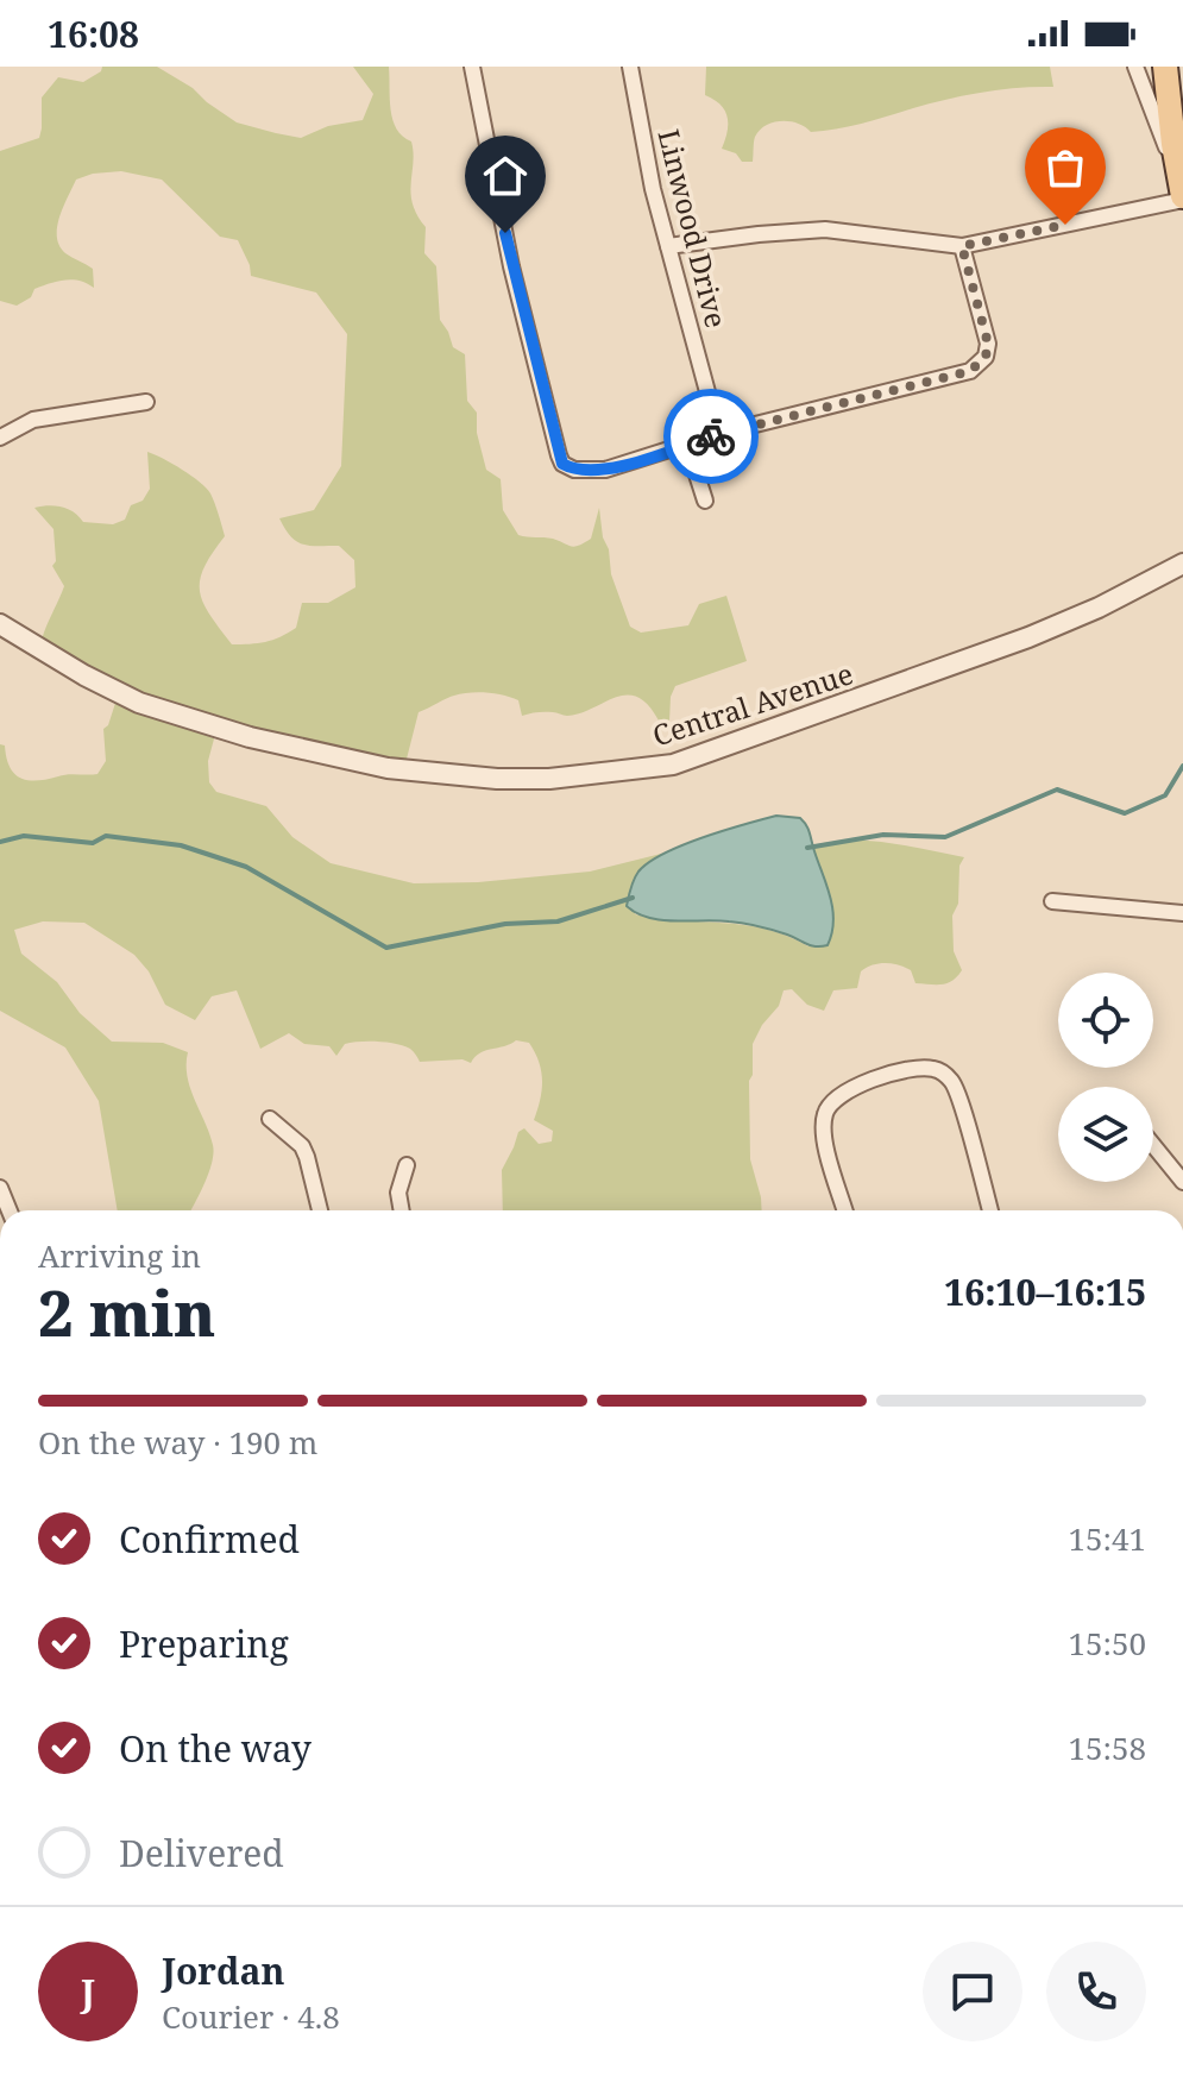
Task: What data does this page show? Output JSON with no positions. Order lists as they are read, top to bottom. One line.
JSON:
{"streets":{"street":["Linwood Drive","Central Avenue"]},"page":{"status":"16:08","heading":["2 min","Arriving in","16:10–16:15"],"panel":["Jordan","Courier · 4.8"],"bar":"On the way · 190 m","list":[["Confirmed","15:41"],["Preparing","15:50"],["On the way","15:58"],"Delivered"],"round":"J"}}
